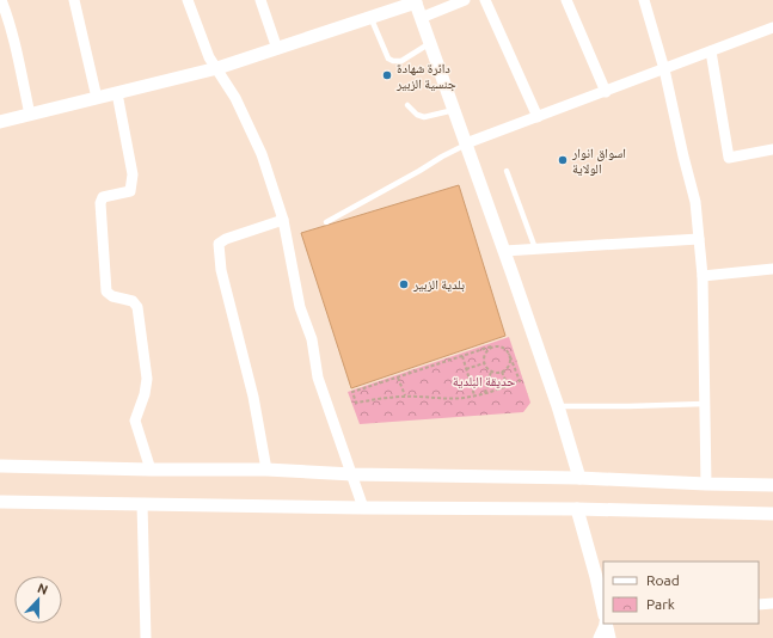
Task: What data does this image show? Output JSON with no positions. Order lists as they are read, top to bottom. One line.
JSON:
{"parks":["حديقة البلدية"],"places":["دائرة شهادة جنسية الزبير","اسواق انوار الولاية","بلدية الزبير"],"legend":["Road","Park"],"north":"top"}
